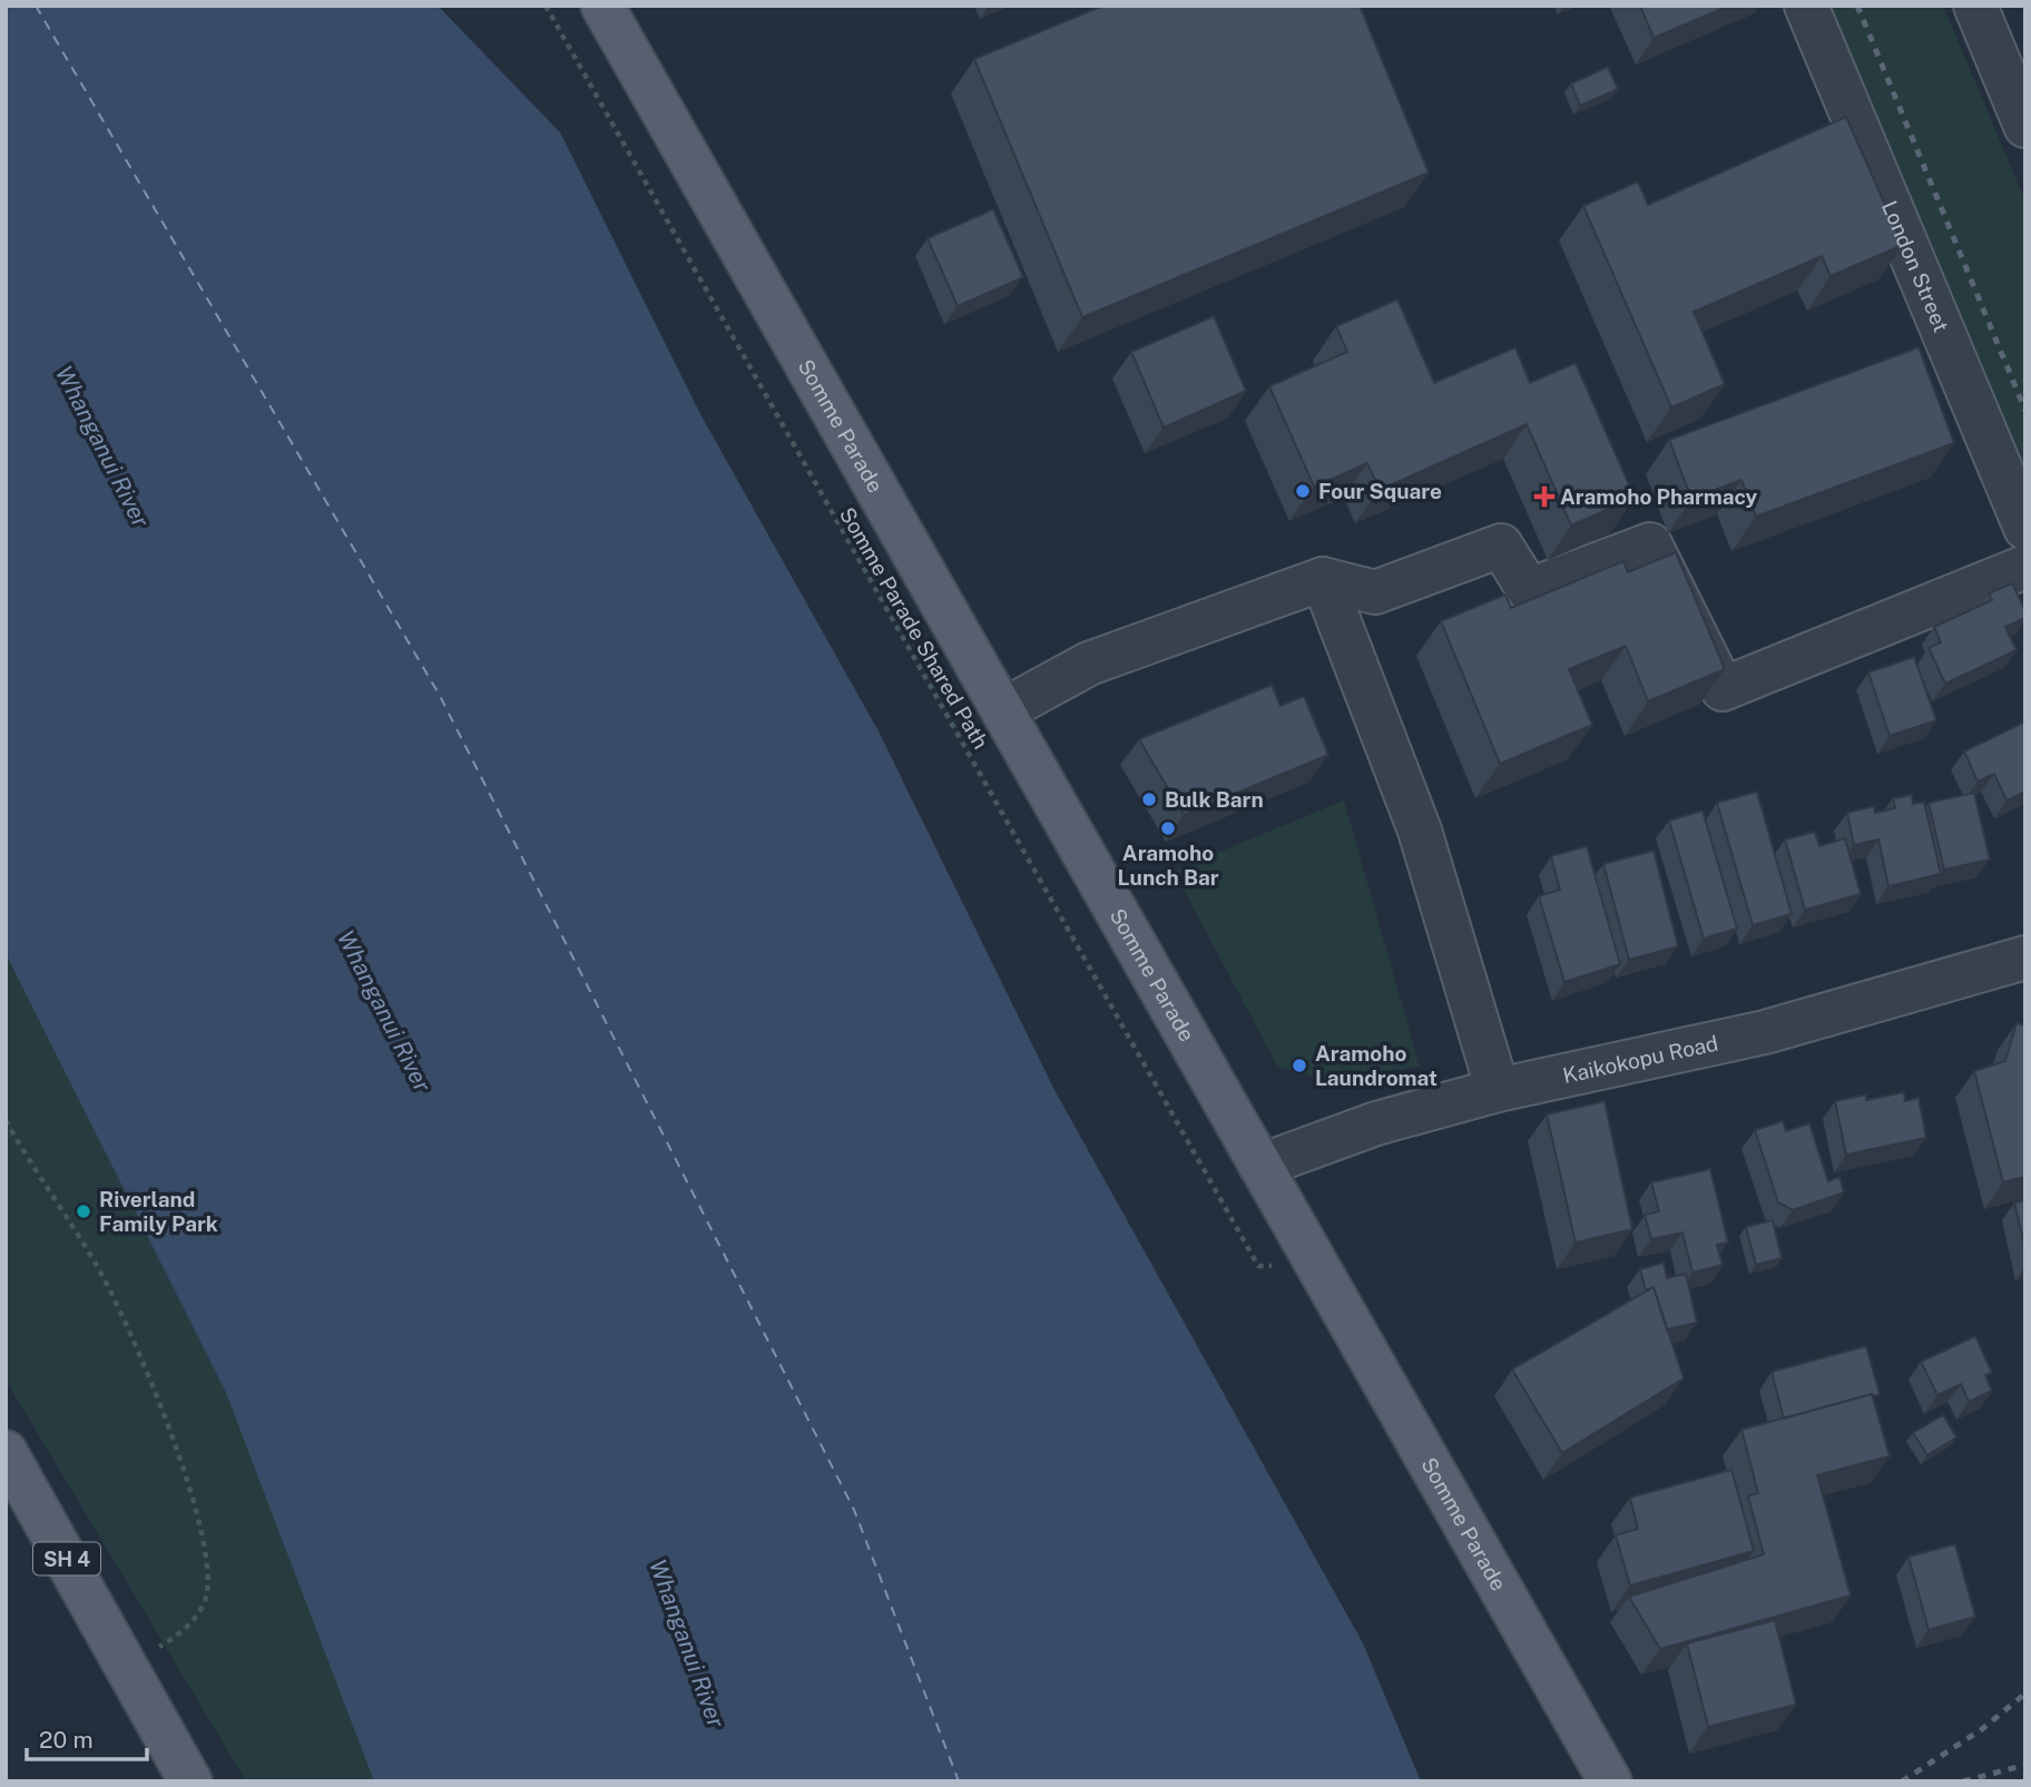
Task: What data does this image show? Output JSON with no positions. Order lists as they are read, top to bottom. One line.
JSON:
{"streets":{"main road":["Somme Parade","SH 4"],"street":["London Street","Kaikokopu Road"],"path":["Somme Parade Shared Path"]},"crossings":[["Somme Parade","Kaikokopu Road"]],"water":["Whanganui River"],"places":{"other":["Four Square","Bulk Barn","Aramoho Lunch Bar","Aramoho Laundromat","Riverland Family Park"],"health":["Aramoho Pharmacy"]},"scale_bar":"20 m"}
